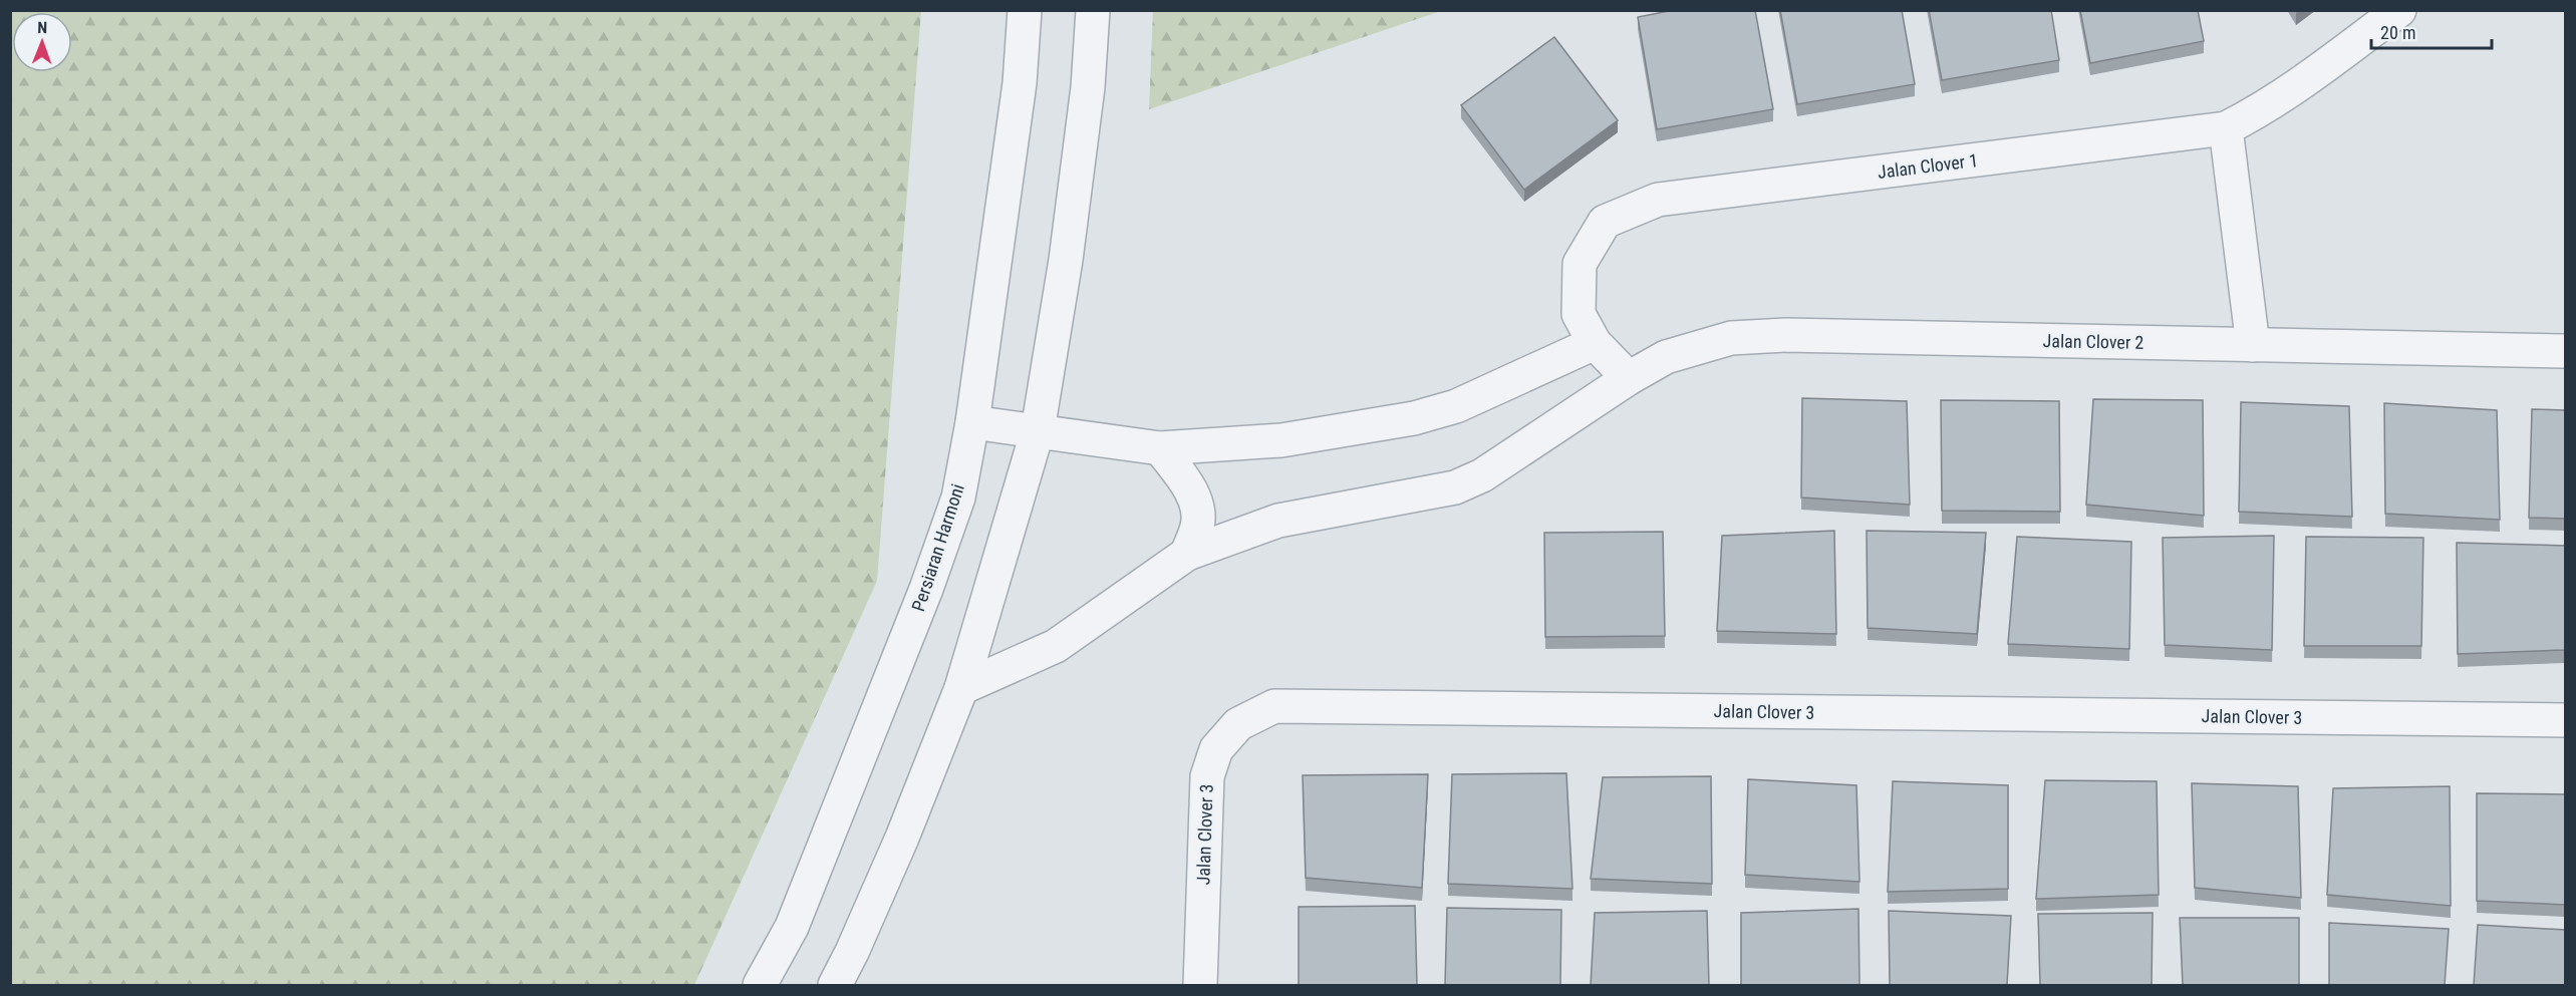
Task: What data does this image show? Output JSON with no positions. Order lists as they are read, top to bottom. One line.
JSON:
{"streets":{"street":["Jalan Clover 1","Jalan Clover 2","Persiaran Harmoni","Jalan Clover 3"]},"crossings":[["Jalan Clover 1","Jalan Clover 2"]],"scale_bar":"20 m","north":"top"}
